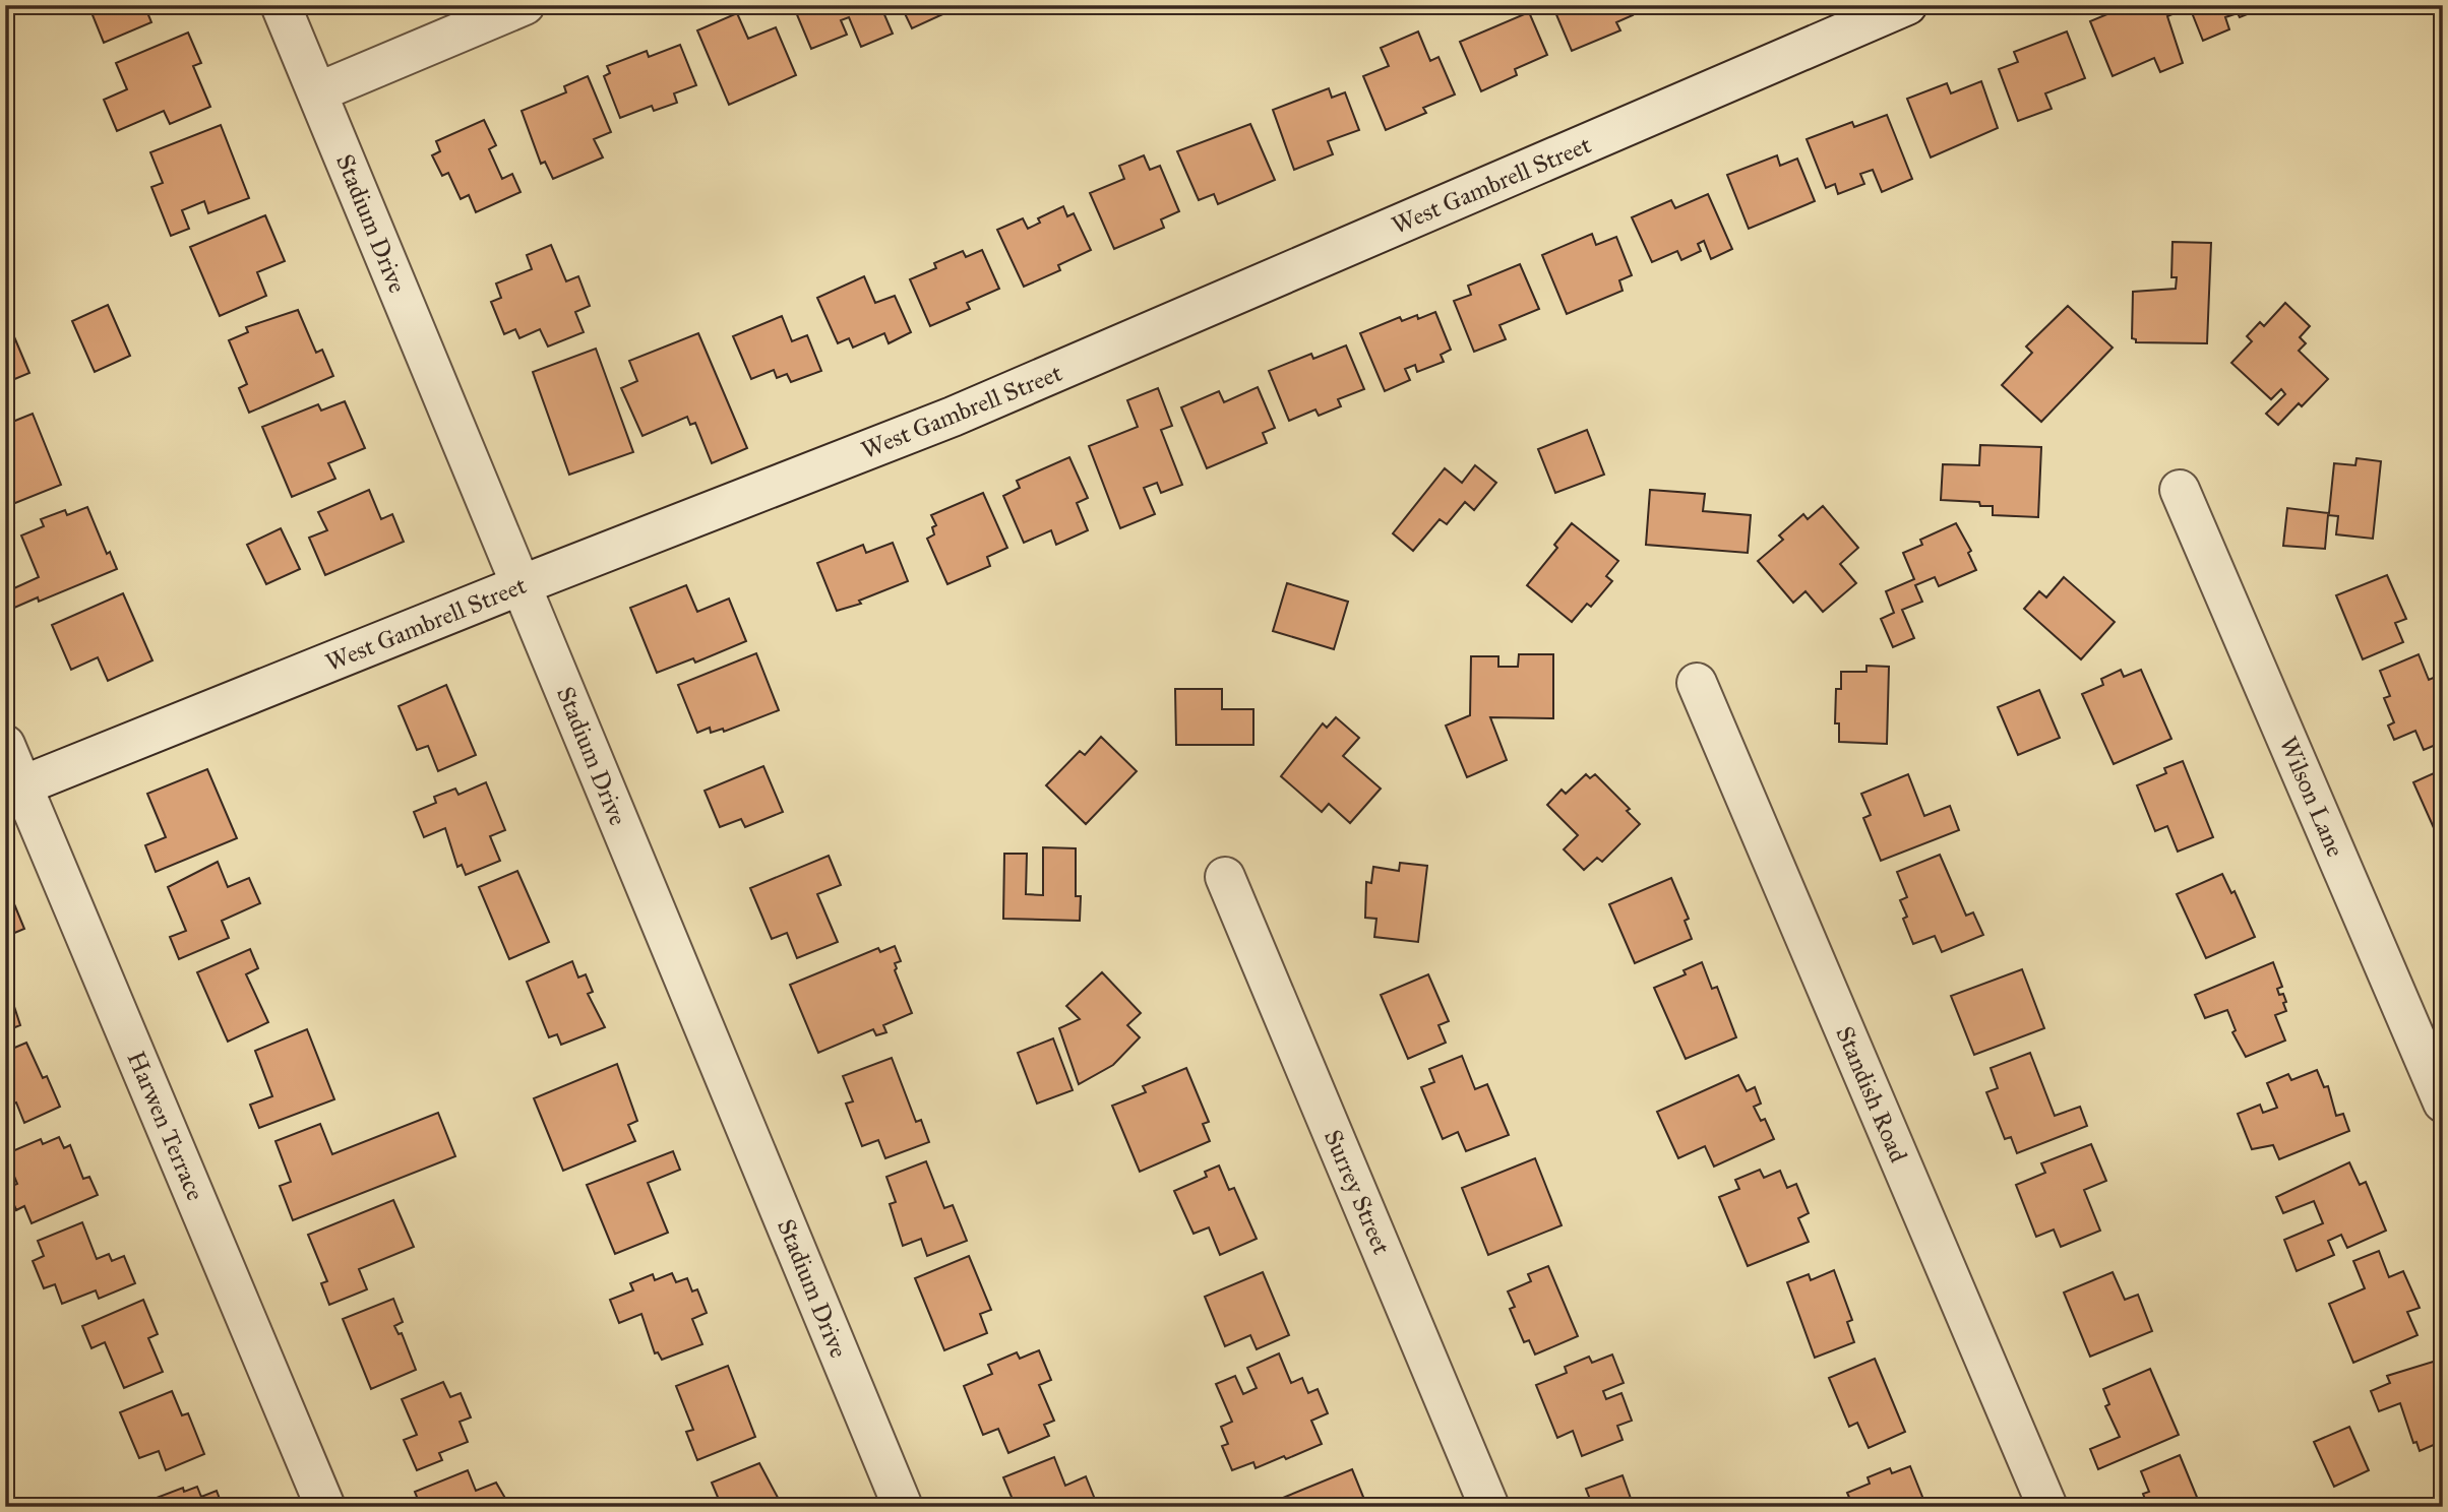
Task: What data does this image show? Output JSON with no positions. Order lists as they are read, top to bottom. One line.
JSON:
{"streets":{"street":["West Gambrell Street","Stadium Drive","Wilson Lane","Standish Road","Harwen Terrace","Surrey Street"]},"crossings":[["West Gambrell Street","Stadium Drive"],["West Gambrell Street","Harwen Terrace"]]}
